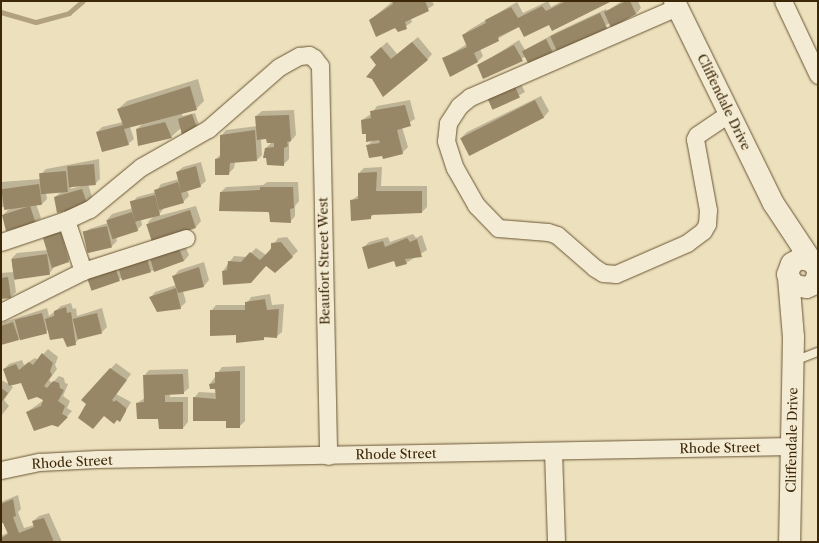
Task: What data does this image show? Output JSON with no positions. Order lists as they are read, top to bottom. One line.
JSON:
{"streets":{"street":["Cliffendale Drive","Beaufort Street West","Rhode Street"]},"crossings":[["Cliffendale Drive","Rhode Street"],["Beaufort Street West","Rhode Street"]]}
